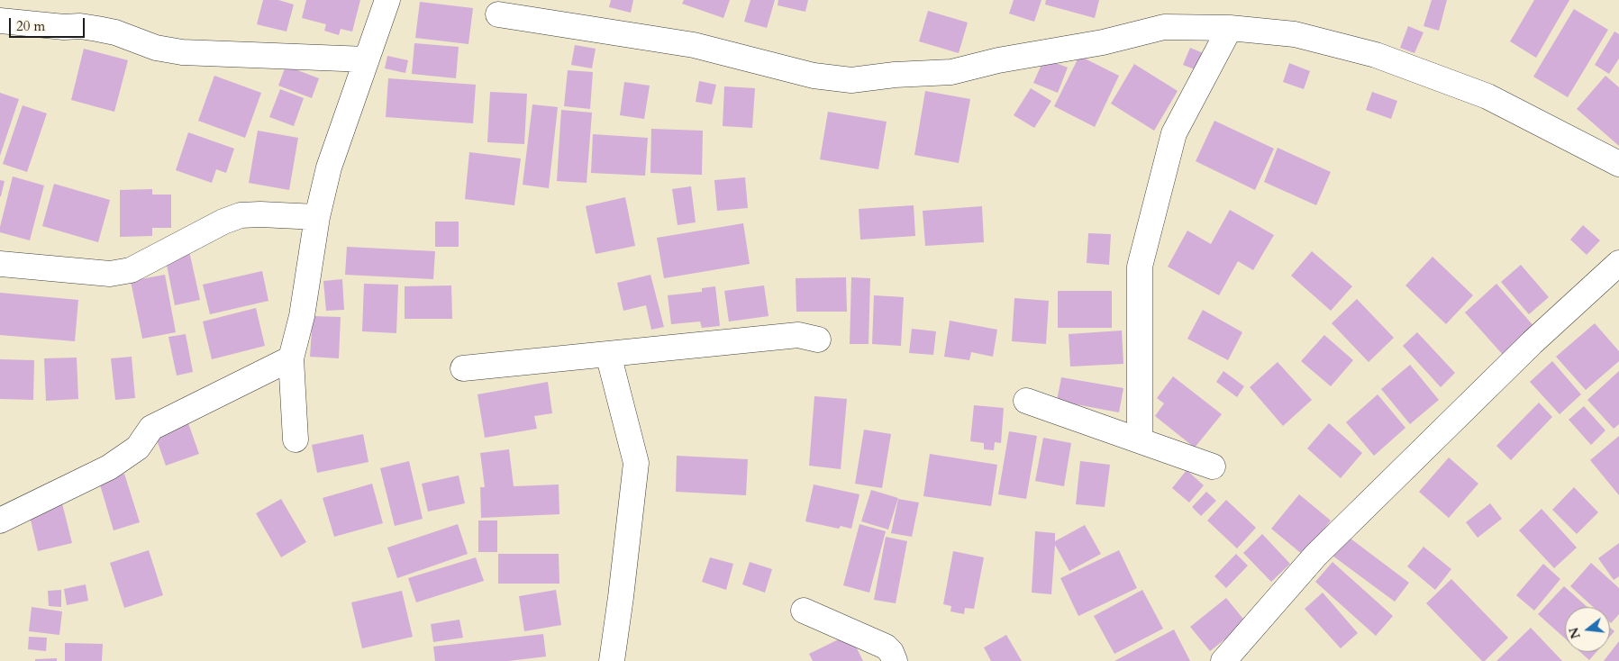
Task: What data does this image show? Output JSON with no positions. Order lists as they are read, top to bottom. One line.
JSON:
{"scale_bar":"20 m","north":"left"}
